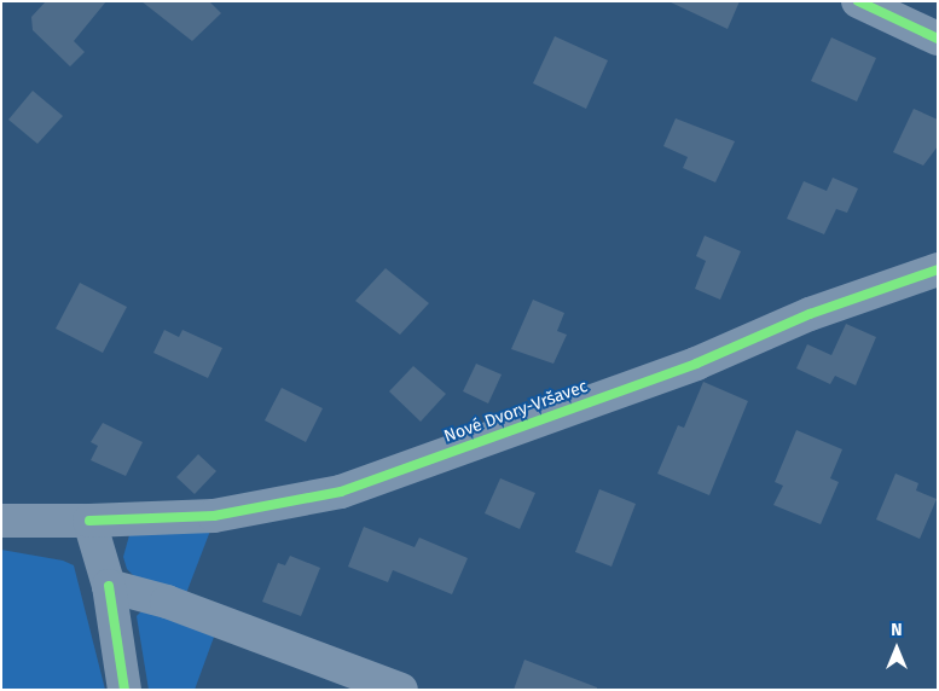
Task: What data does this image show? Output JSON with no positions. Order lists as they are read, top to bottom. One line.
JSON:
{"streets":{"street":["Nové Dvory-Vršavec"]},"north":"top"}
